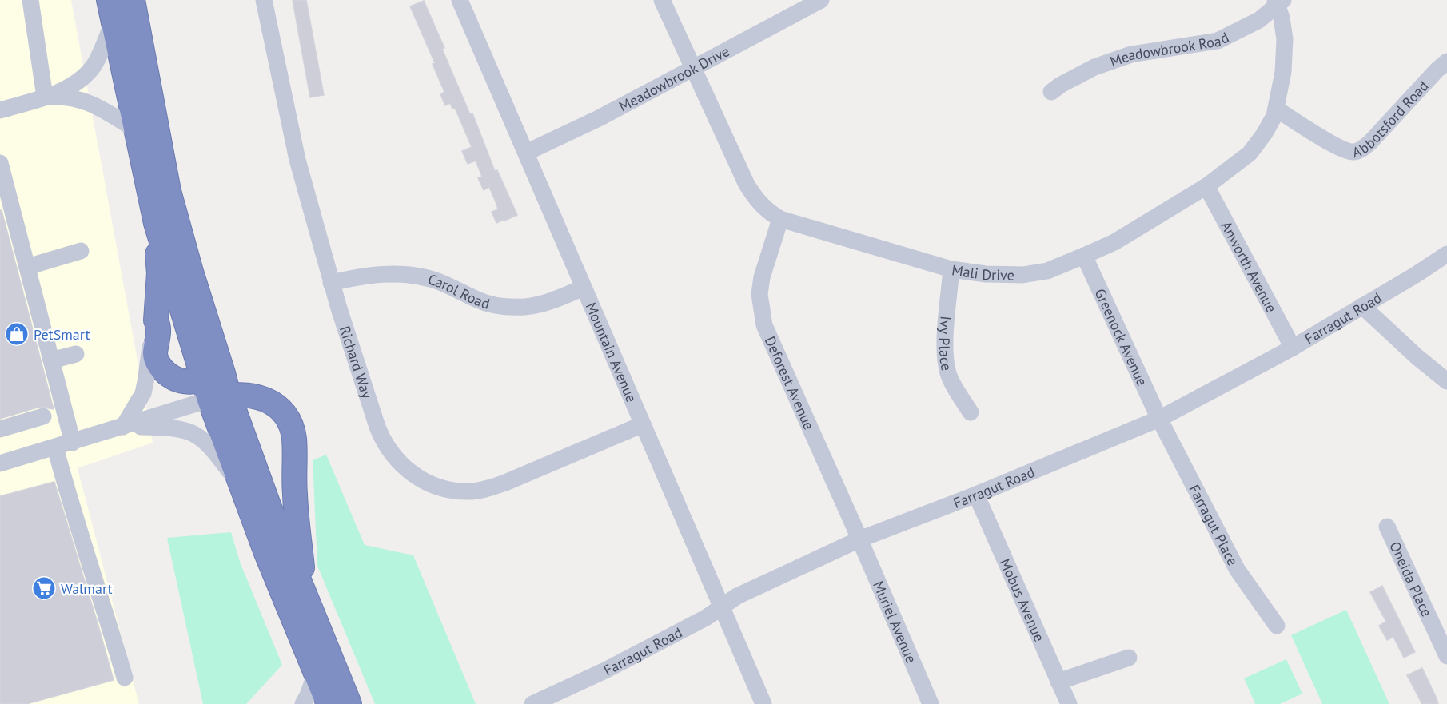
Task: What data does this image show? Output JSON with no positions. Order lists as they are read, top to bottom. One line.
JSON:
{"streets":{"street":["Meadowbrook Road","Meadowbrook Drive","Abbotsford Road","Anworth Avenue","Mali Drive","Carol Road","Farragut Road","Greenock Avenue","Ivy Place","Mountain Avenue","Richard Way","Deforest Avenue","Farragut Place","Oneida Place","Mobus Avenue","Muriel Avenue"]},"crossings":[["Meadowbrook Road","Mali Drive"],["Meadowbrook Drive","Mali Drive"],["Meadowbrook Drive","Mountain Avenue"],["Abbotsford Road","Mali Drive"],["Anworth Avenue","Mali Drive"],["Anworth Avenue","Farragut Road"],["Mali Drive","Greenock Avenue"],["Mali Drive","Ivy Place"],["Mali Drive","Deforest Avenue"],["Carol Road","Mountain Avenue"],["Carol Road","Richard Way"],["Farragut Road","Greenock Avenue"],["Farragut Road","Mountain Avenue"],["Farragut Road","Deforest Avenue"],["Farragut Road","Farragut Place"],["Farragut Road","Mobus Avenue"],["Farragut Road","Muriel Avenue"],["Greenock Avenue","Farragut Place"],["Mountain Avenue","Richard Way"],["Deforest Avenue","Muriel Avenue"]],"places":{"shop":["PetSmart"],"supermarket":["Walmart"]}}
